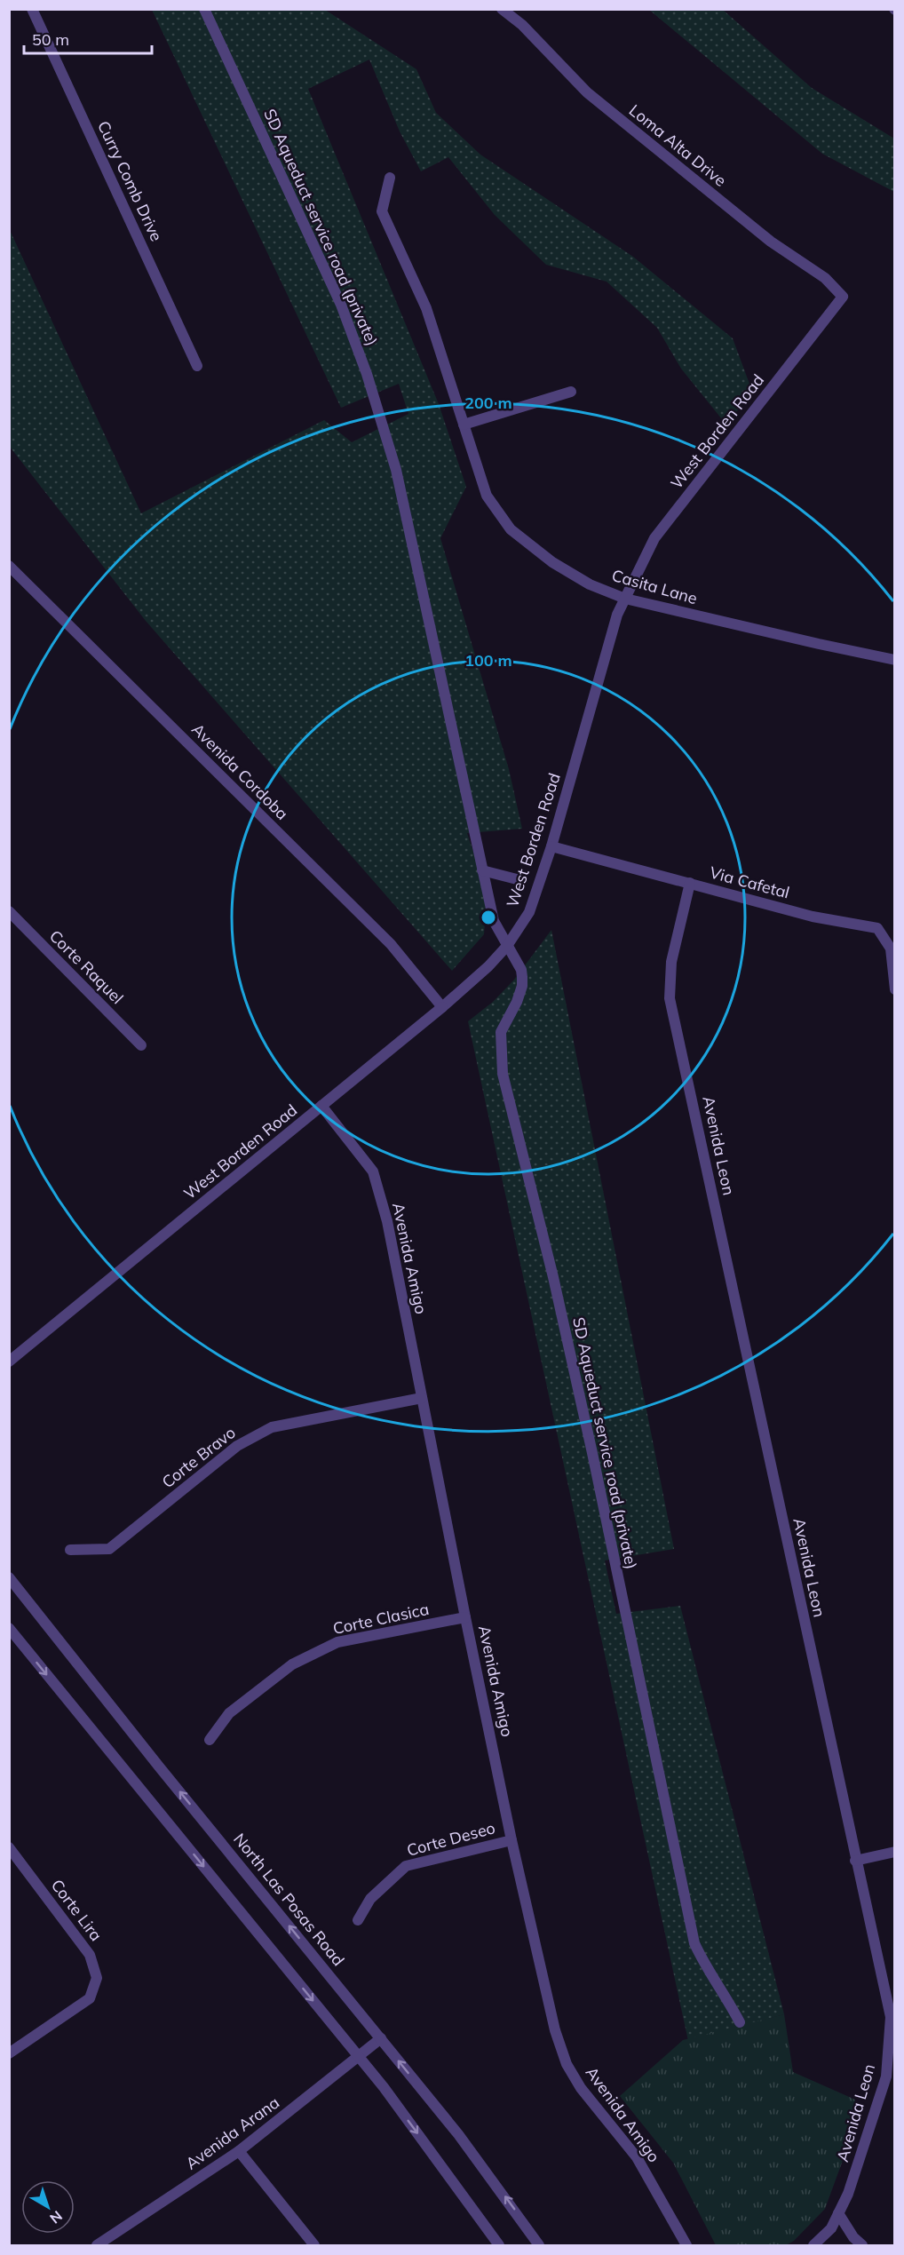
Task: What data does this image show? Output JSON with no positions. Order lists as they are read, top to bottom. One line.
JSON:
{"streets":{"street":["Loma Alta Drive","Curry Comb Drive","SD Aqueduct service road (private)","West Borden Road","Casita Lane","Avenida Cordoba","Via Cafetal","Corte Raquel","Avenida Leon","Avenida Amigo","Corte Bravo","Corte Clasica","Corte Deseo","North Las Posas Road","Corte Lira","Avenida Arana"]},"crossings":[["Loma Alta Drive","West Borden Road"],["SD Aqueduct service road (private)","West Borden Road"],["West Borden Road","Casita Lane"],["West Borden Road","Avenida Cordoba"],["West Borden Road","Via Cafetal"],["West Borden Road","Avenida Amigo"],["Via Cafetal","Avenida Leon"],["Avenida Amigo","Corte Bravo"],["Avenida Amigo","Corte Clasica"],["Avenida Amigo","Corte Deseo"],["North Las Posas Road","Avenida Arana"]],"scale_bar":"50 m","north":"bottom right","rings":["200 m","100 m"]}
